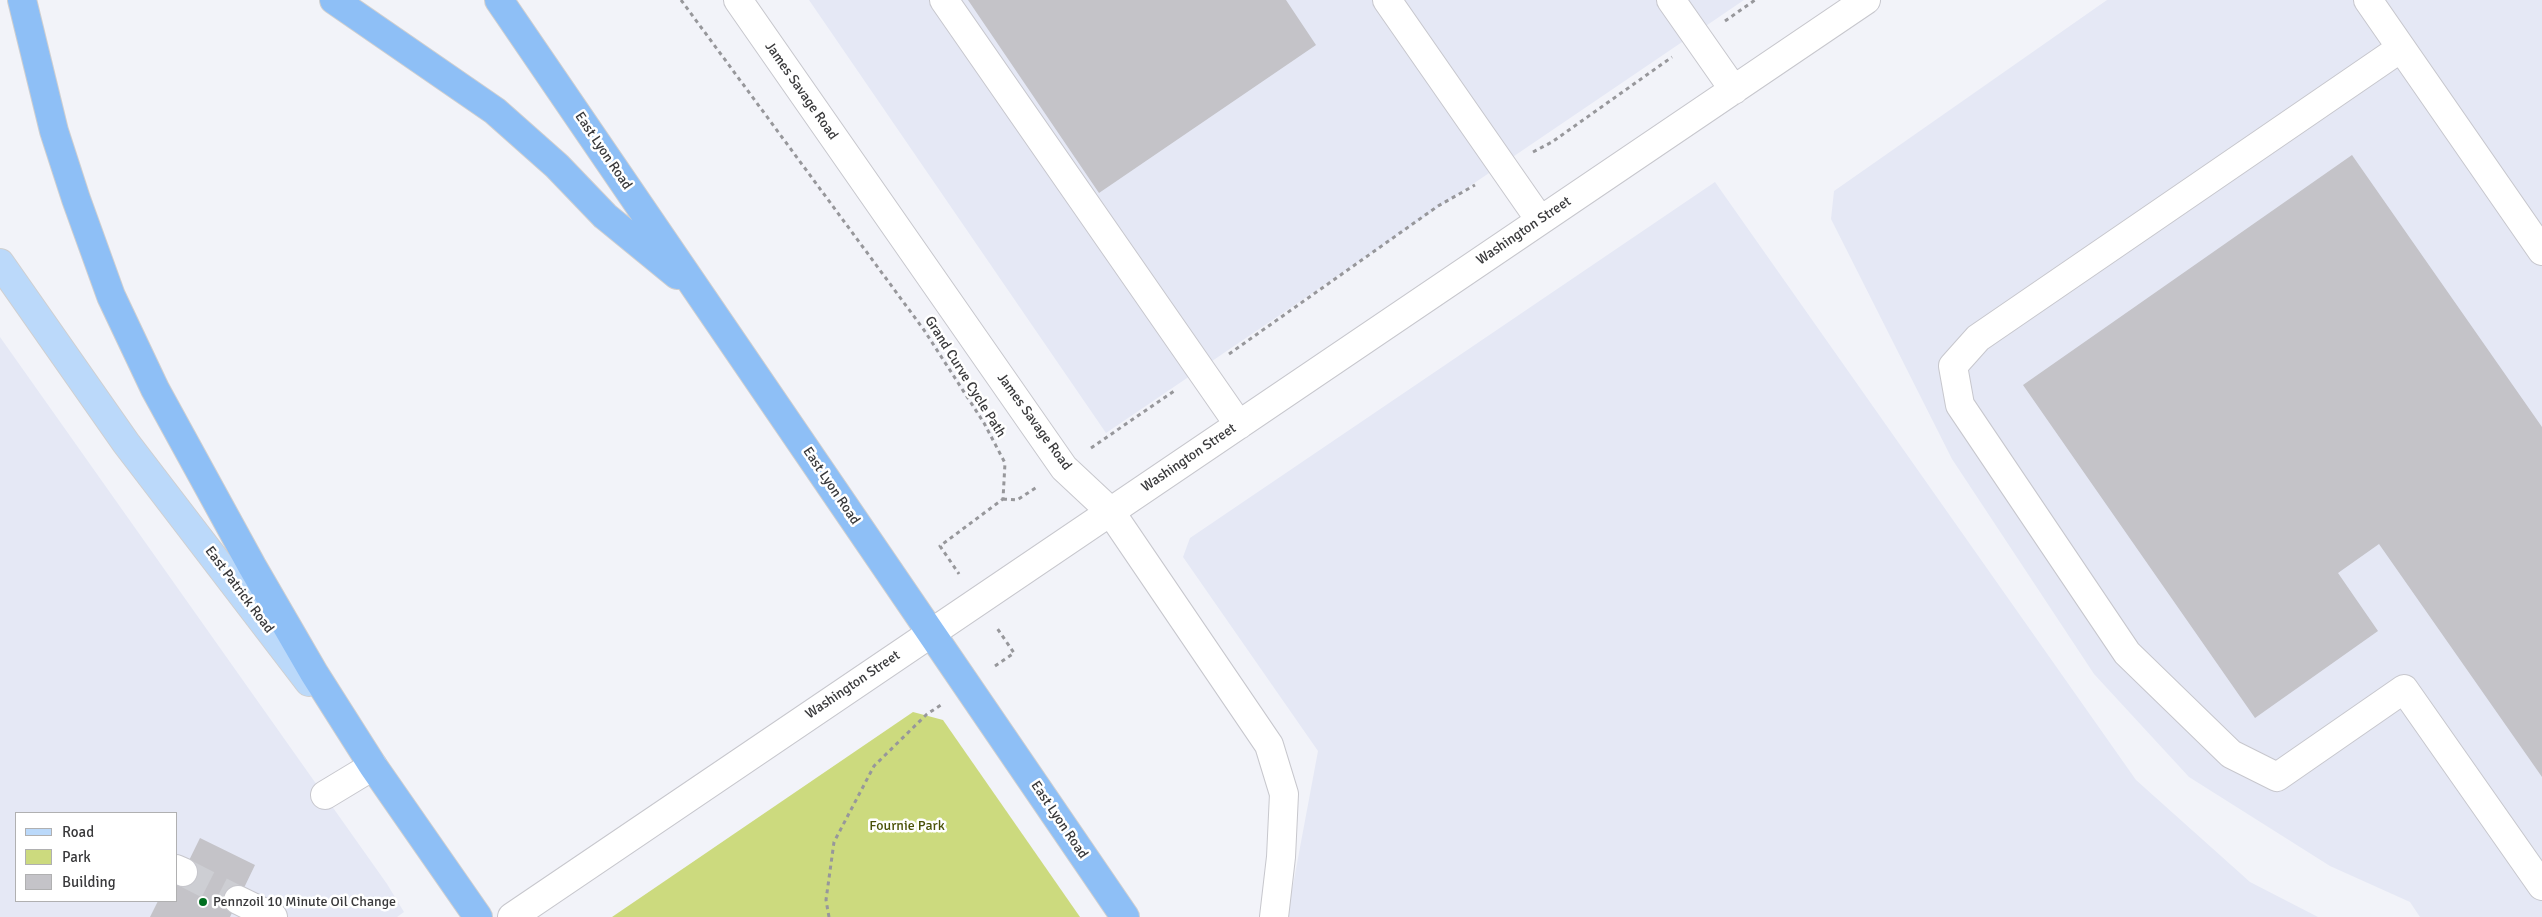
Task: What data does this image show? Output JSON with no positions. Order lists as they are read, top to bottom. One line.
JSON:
{"streets":{"highway":["East Lyon Road","East Patrick Road"],"street":["James Savage Road","Washington Street"],"path":["Grand Curve Cycle Path"]},"crossings":[["James Savage Road","Washington Street"],["East Lyon Road","Washington Street"]],"parks":["Fournie Park"],"places":["Pennzoil 10 Minute Oil Change"],"legend":["Road","Park","Building"]}
